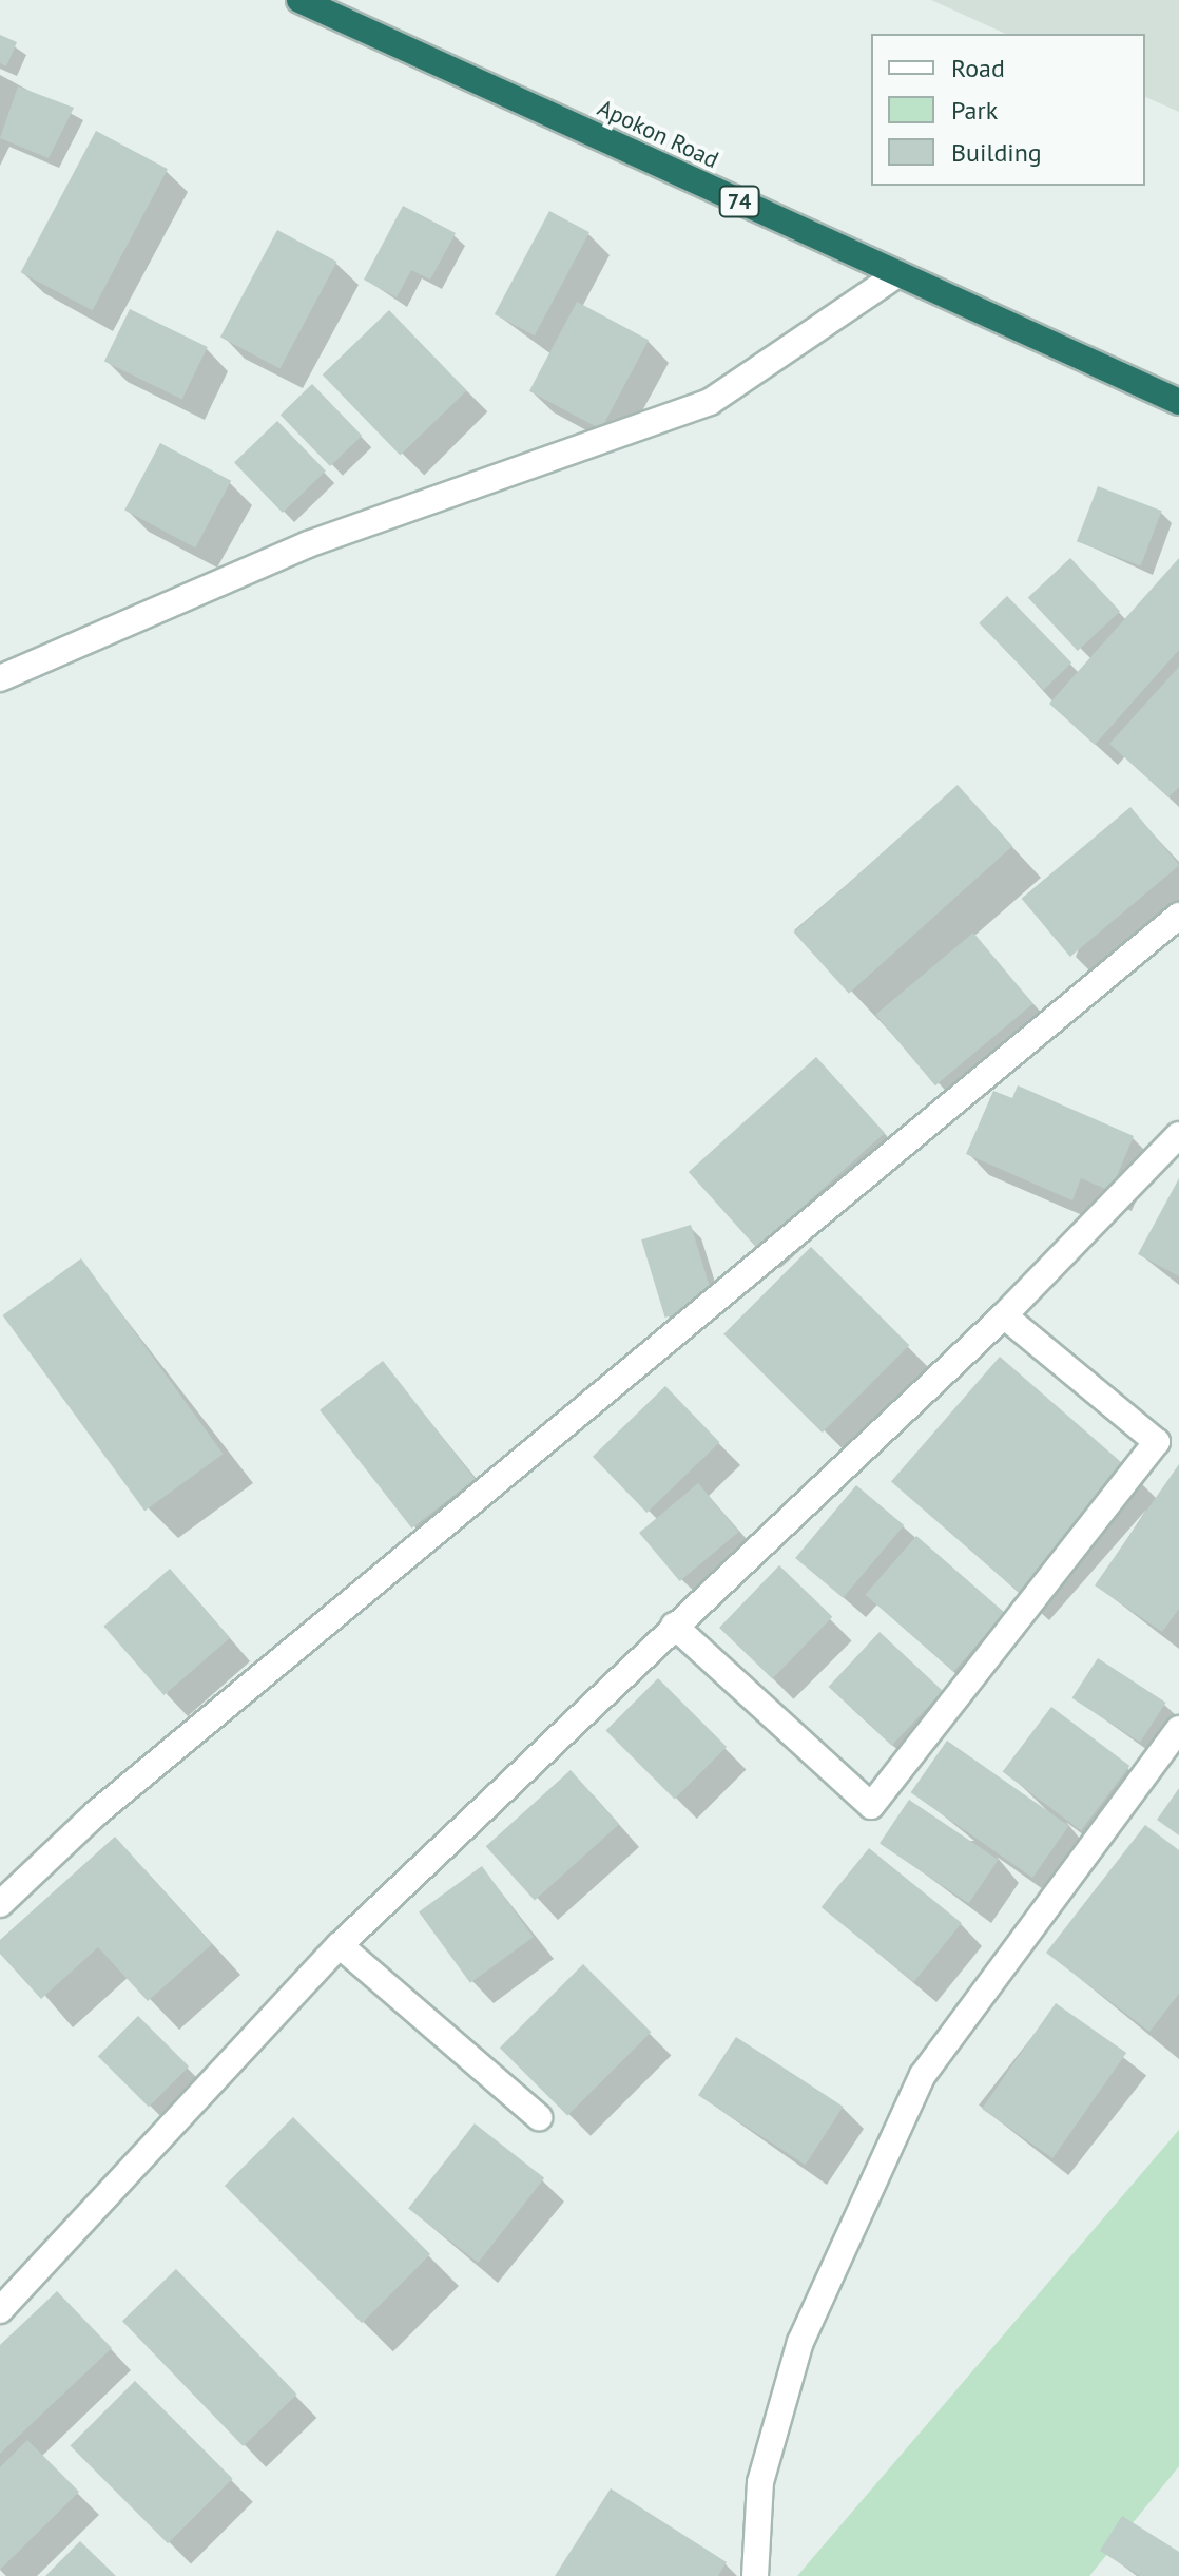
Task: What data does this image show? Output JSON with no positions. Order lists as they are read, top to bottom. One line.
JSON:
{"streets":{"highway":["Apokon Road","74"]},"legend":["Road","Park","Building"]}
